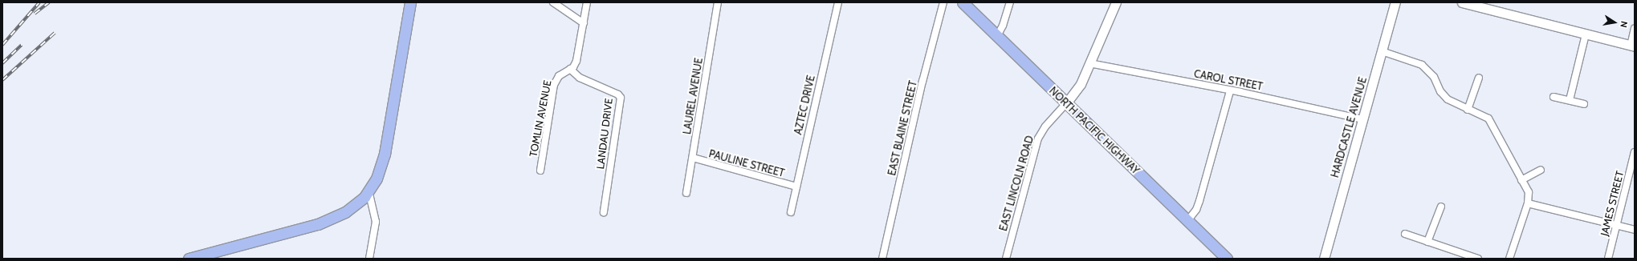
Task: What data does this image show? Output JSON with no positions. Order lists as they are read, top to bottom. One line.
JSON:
{"streets":{"main road":["NORTH PACIFIC HIGHWAY"],"street":["CAROL STREET","LAUREL AVENUE","AZTEC DRIVE","TOMLIN AVENUE","HARDCASTLE AVENUE","EAST BLAINE STREET","LANDAU DRIVE","PAULINE STREET","EAST LINCOLN ROAD","JAMES STREET"]},"crossings":[["CAROL STREET","HARDCASTLE AVENUE"],["LAUREL AVENUE","PAULINE STREET"],["AZTEC DRIVE","PAULINE STREET"],["TOMLIN AVENUE","LANDAU DRIVE"],["NORTH PACIFIC HIGHWAY","EAST LINCOLN ROAD"]],"north":"right"}
